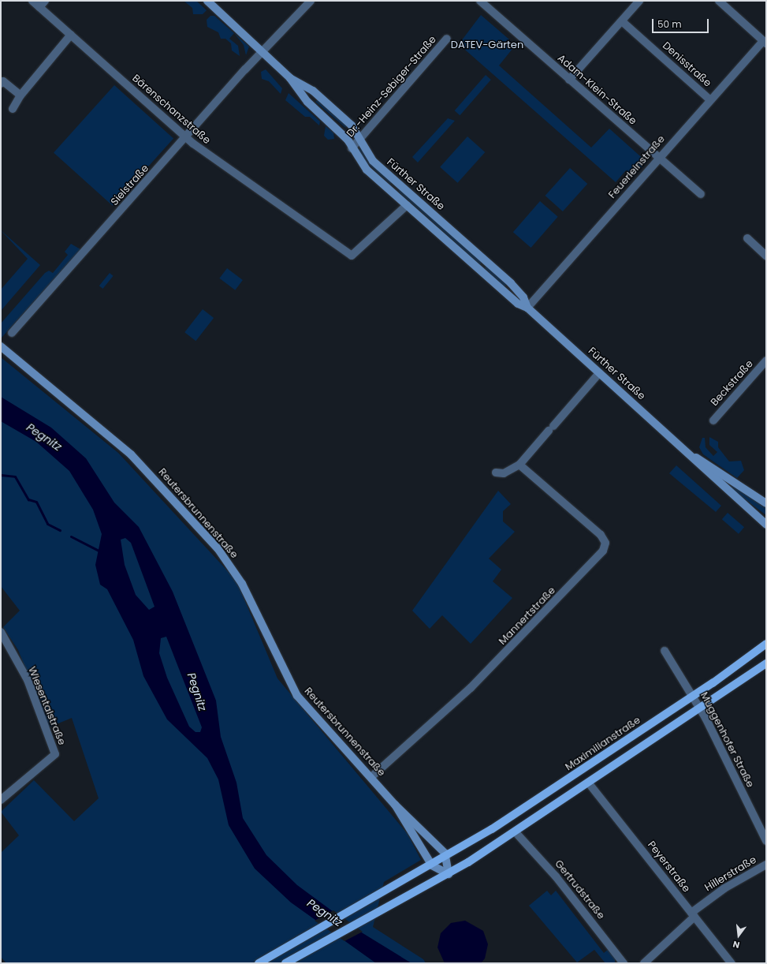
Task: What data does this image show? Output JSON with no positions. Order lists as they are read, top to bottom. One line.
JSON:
{"streets":{"main road":["Fürther Straße","Reutersbrunnenstraße","Maximilianstraße"],"street":["Denisstraße","Dr.-Heinz-Sebiger-Straße","Adam-Klein-Straße","Bärenschanzstraße","Feuerleinstraße","Sielstraße","Beckstraße","Mannertstraße","Wiesentalstraße","Muggenhofer Straße","Peyerstraße","Hillerstraße","Gertrudstraße"]},"crossings":[["Denisstraße","Feuerleinstraße"],["Dr.-Heinz-Sebiger-Straße","Fürther Straße"],["Adam-Klein-Straße","Feuerleinstraße"],["Bärenschanzstraße","Fürther Straße"],["Bärenschanzstraße","Sielstraße"],["Feuerleinstraße","Fürther Straße"],["Fürther Straße","Sielstraße"],["Reutersbrunnenstraße","Mannertstraße"],["Reutersbrunnenstraße","Maximilianstraße"],["Muggenhofer Straße","Maximilianstraße"],["Peyerstraße","Hillerstraße"]],"water":["Pegnitz"],"parks":["DATEV-Gärten"],"scale_bar":"50 m","north":"bottom"}
